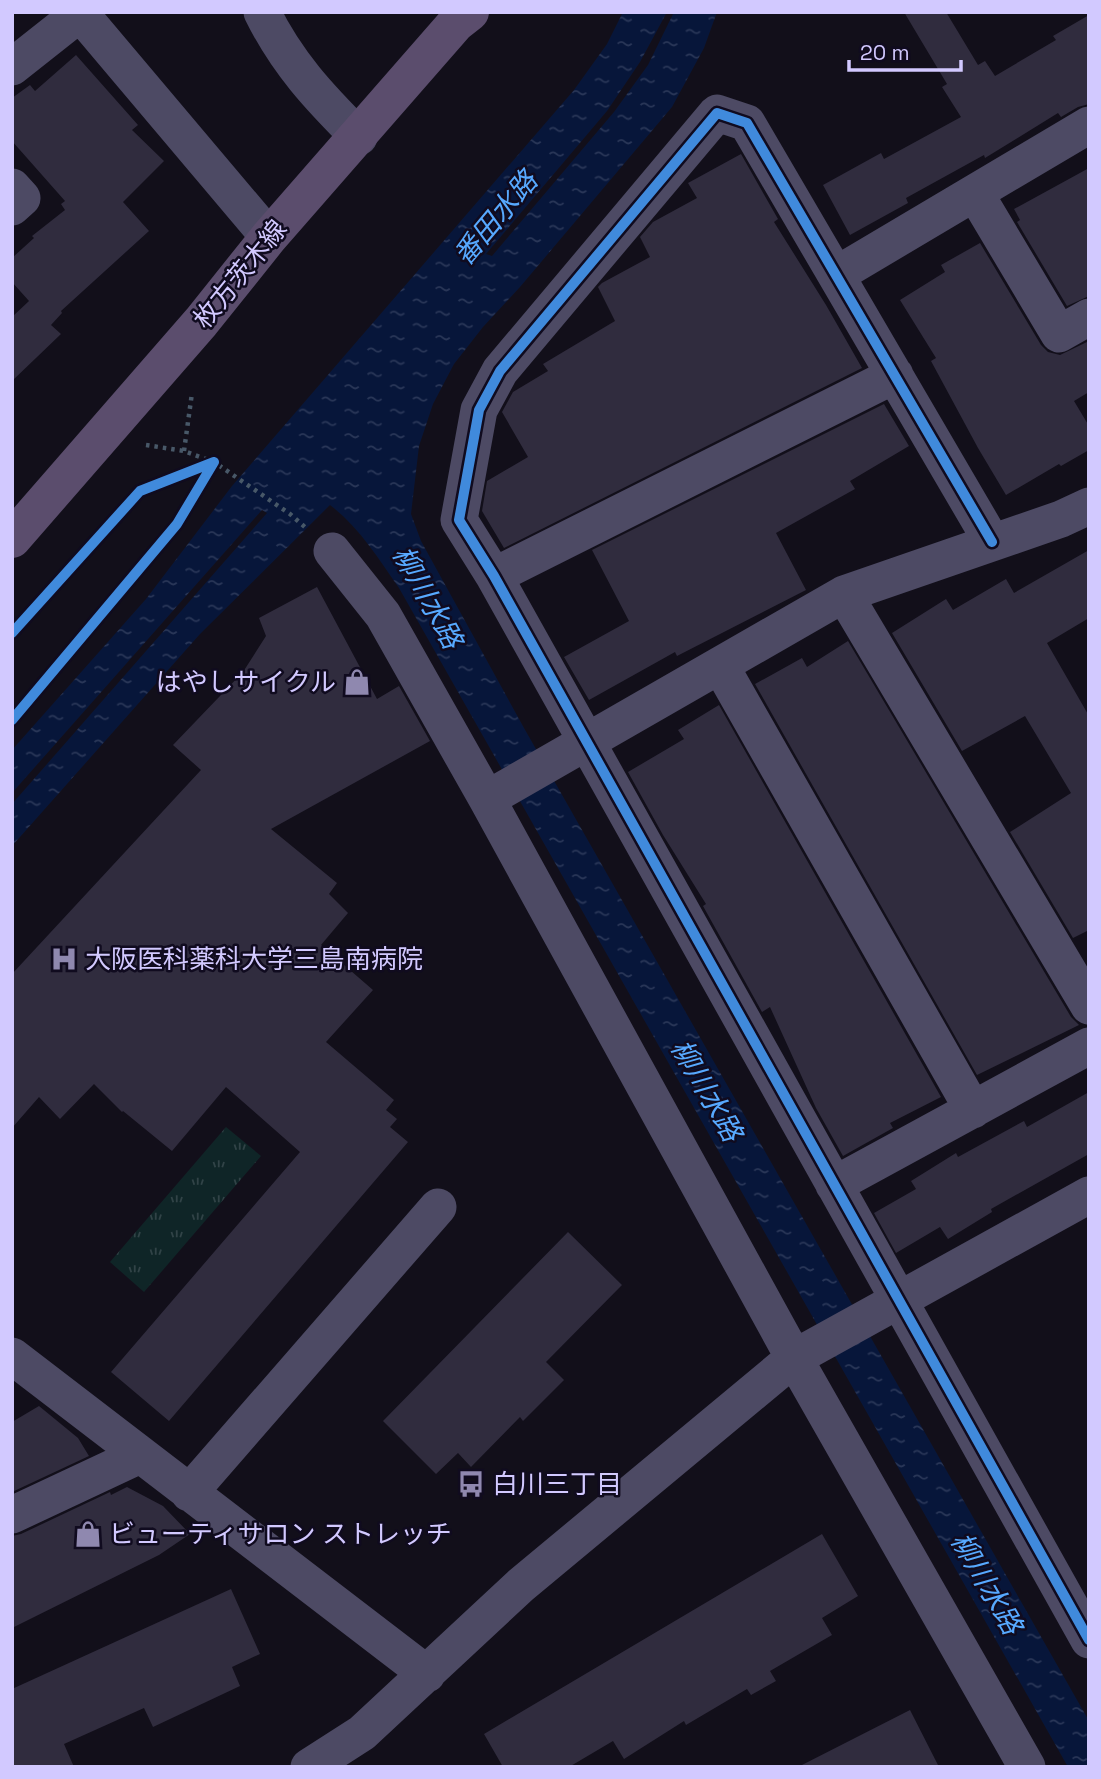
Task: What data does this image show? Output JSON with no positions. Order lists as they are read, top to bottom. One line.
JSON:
{"streets":{"main road":["枚方茨木線"]},"water":["番田水路","柳川水路"],"places":{"shop":["はやしサイクル","ビューティサロン ストレッチ"],"hospital":["大阪医科薬科大学三島南病院"],"bus stop":["白川三丁目"]},"scale_bar":"20 m"}
